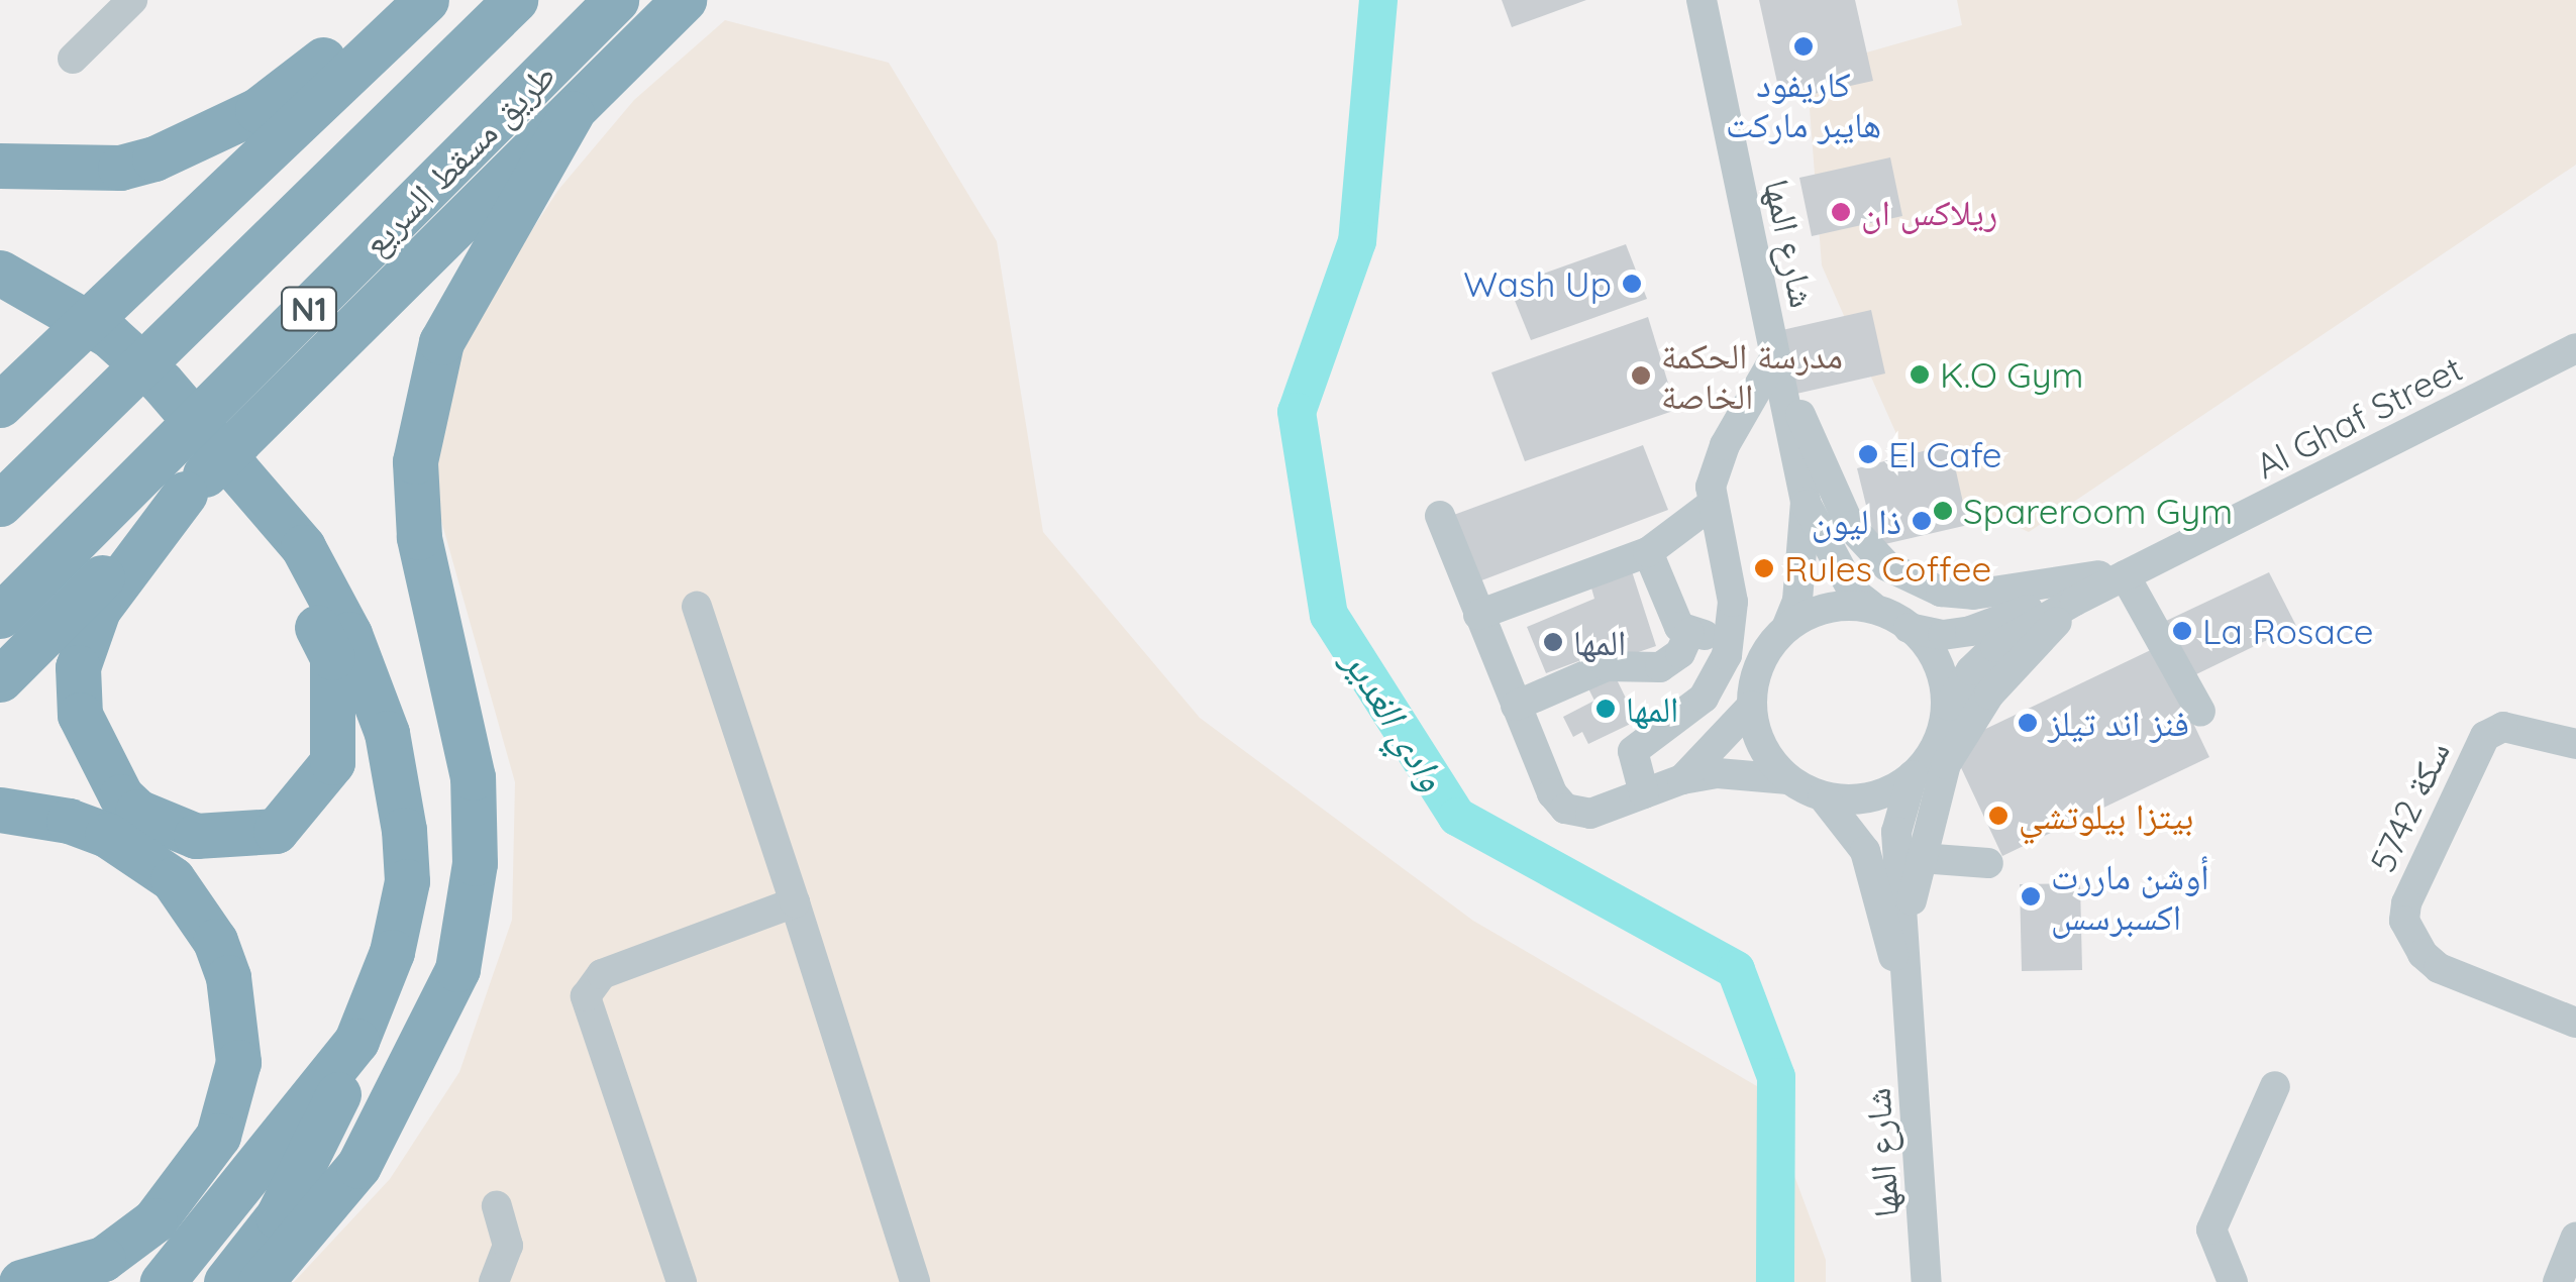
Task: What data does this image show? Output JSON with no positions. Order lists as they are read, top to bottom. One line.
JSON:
{"streets":{"highway":["طريق مسقط السريع","N1"],"street":["شارع المها","Al Ghaf Street","سكة 5742"]},"water":["وادي الغدير"],"places":["كاريفود هايبر ماركت","ريلاكس ان","Wash Up","K.O Gym","مدرسة الحكمة الخاصة","El Cafe","Spareroom Gym","ذا ليون","Rules Coffee","La Rosace","المه‍ا","المها","فنز اند تيلز","بيتزا بيلوتشي","أوشن ماررت اكسبرسس"]}
